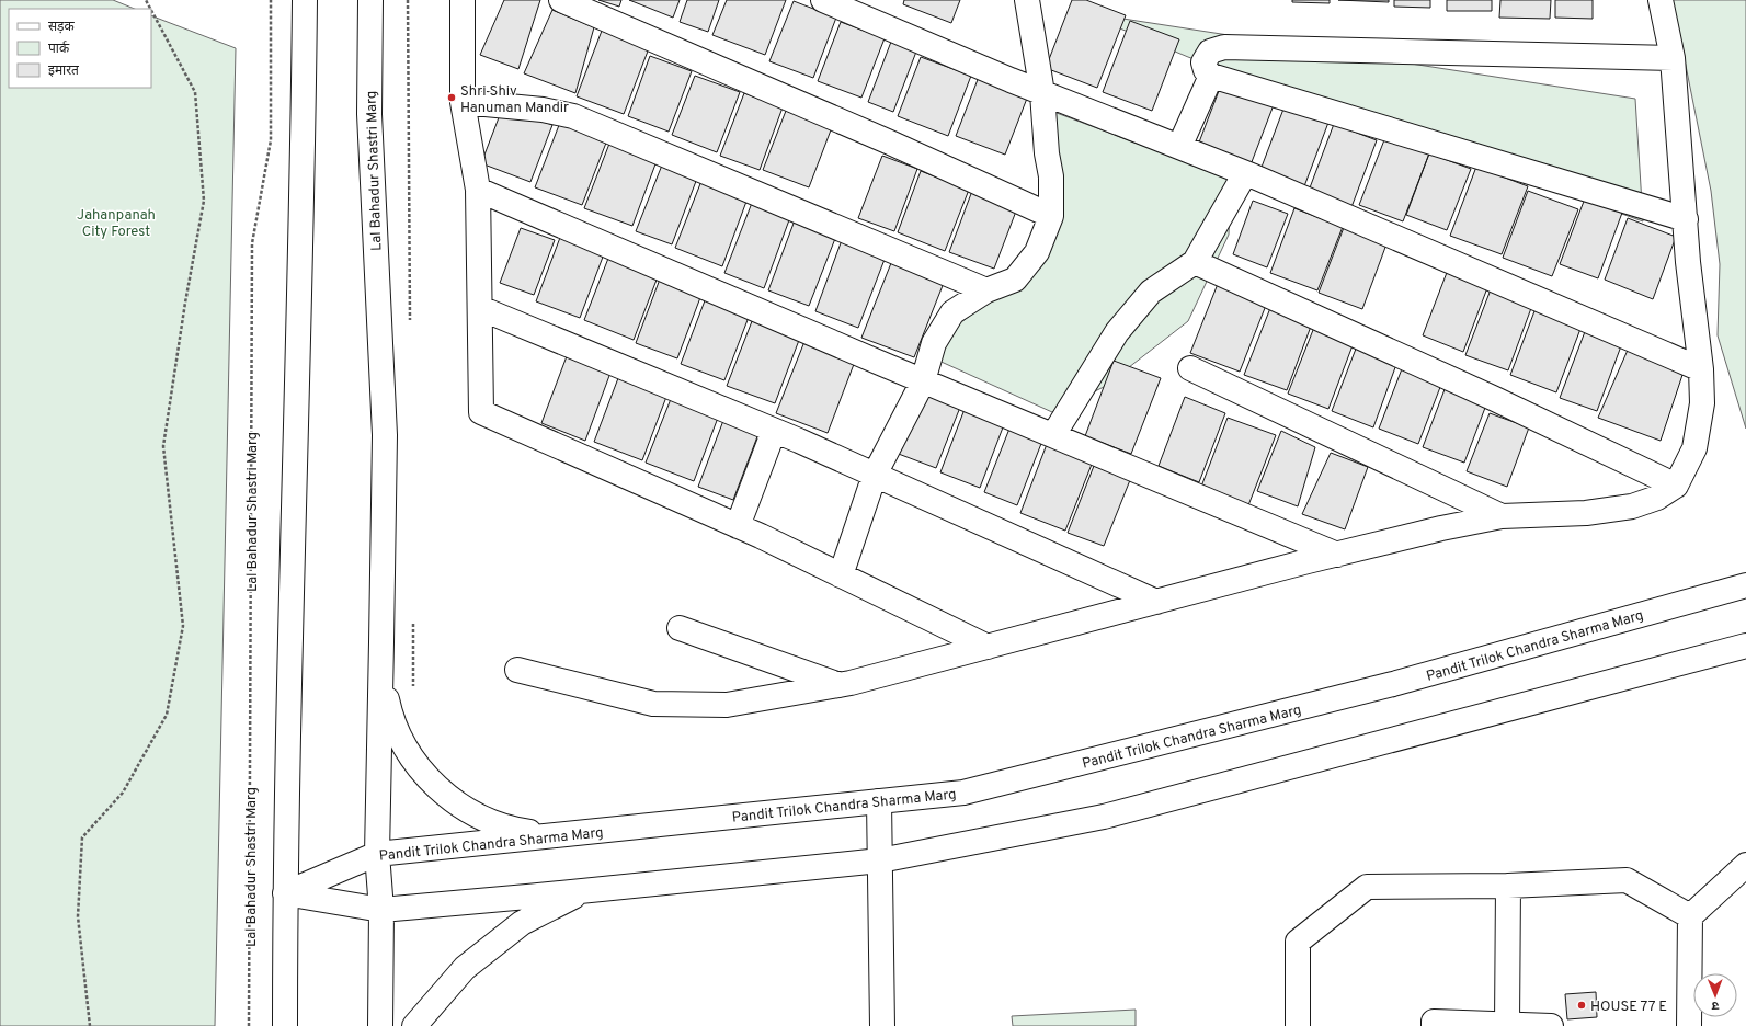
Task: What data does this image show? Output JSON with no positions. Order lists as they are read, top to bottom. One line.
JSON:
{"streets":{"street":["Lal Bahadur Shastri Marg","Pandit Trilok Chandra Sharma Marg"]},"crossings":[["Lal Bahadur Shastri Marg","Pandit Trilok Chandra Sharma Marg"]],"parks":["Jahanpanah City Forest"],"places":["Shri Shiv Hanuman Mandir","HOUSE 77 E"],"legend":["सड़क","पार्क","इमारत"],"north":"bottom"}
